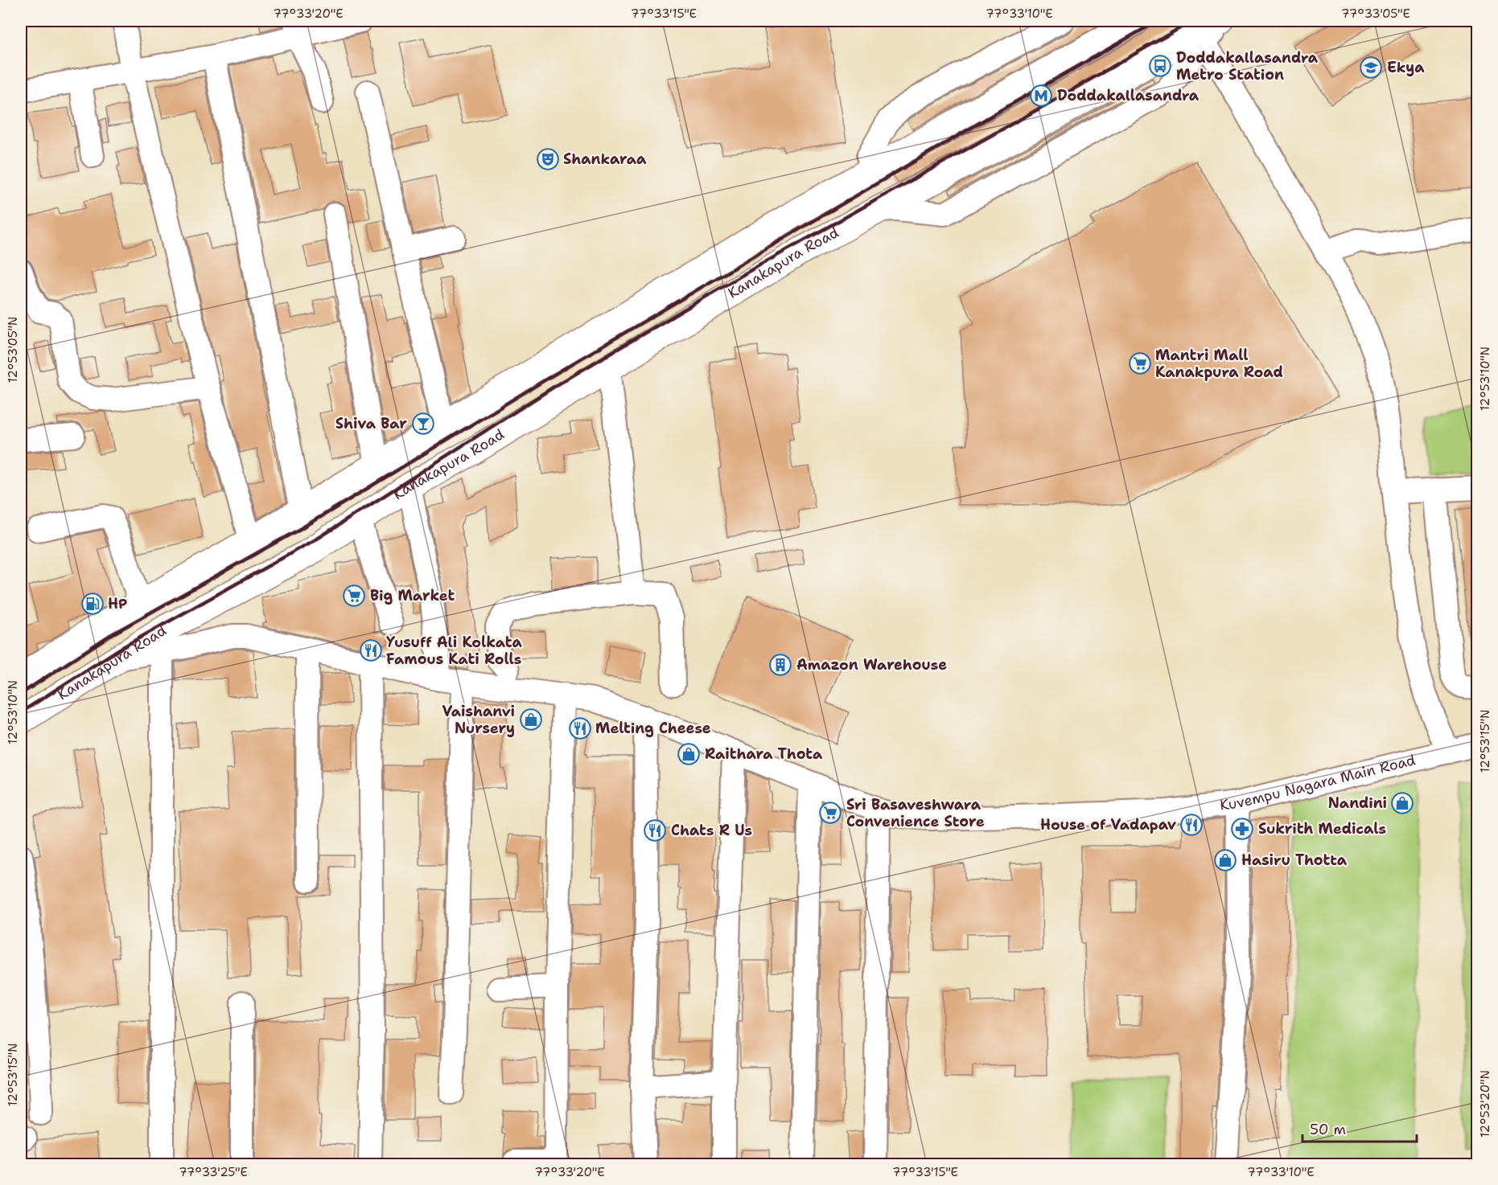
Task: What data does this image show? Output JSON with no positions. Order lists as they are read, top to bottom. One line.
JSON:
{"streets":{"highway":["Kanakapura Road"],"street":["Kuvempu Nagara Main Road"]},"crossings":[["Kanakapura Road","Kuvempu Nagara Main Road"]],"places":{"bus stop":["Doddakallasandra Metro Station"],"school or university":["Ekya"],"metro station":["Doddakallasandra"],"theatre":["Shankaraa"],"supermarket":["Mantri Mall Kanakpura Road","Big Market","Sri Basaveshwara Convenience Store"],"bar":["Shiva Bar"],"fuel station":["HP"],"restaurant":["Yusuff Ali Kolkata Famous Kati Rolls","Melting Cheese","House of Vadapav","Chats R Us"],"building":["Amazon Warehouse"],"shop":["Vaishanvi Nursery","Raithara Thota","Nandini","Hasiru Thotta"],"pharmacy":["Sukrith Medicals"]},"scale_bar":"50 m","coordinates":["77°33'20\"E","77°33'15\"E","77°33'10\"E","77°33'05\"E","12°53'05\"N","12°53'10\"N","12°53'15\"N","12°53'20\"N","77°33'25\"E"]}
